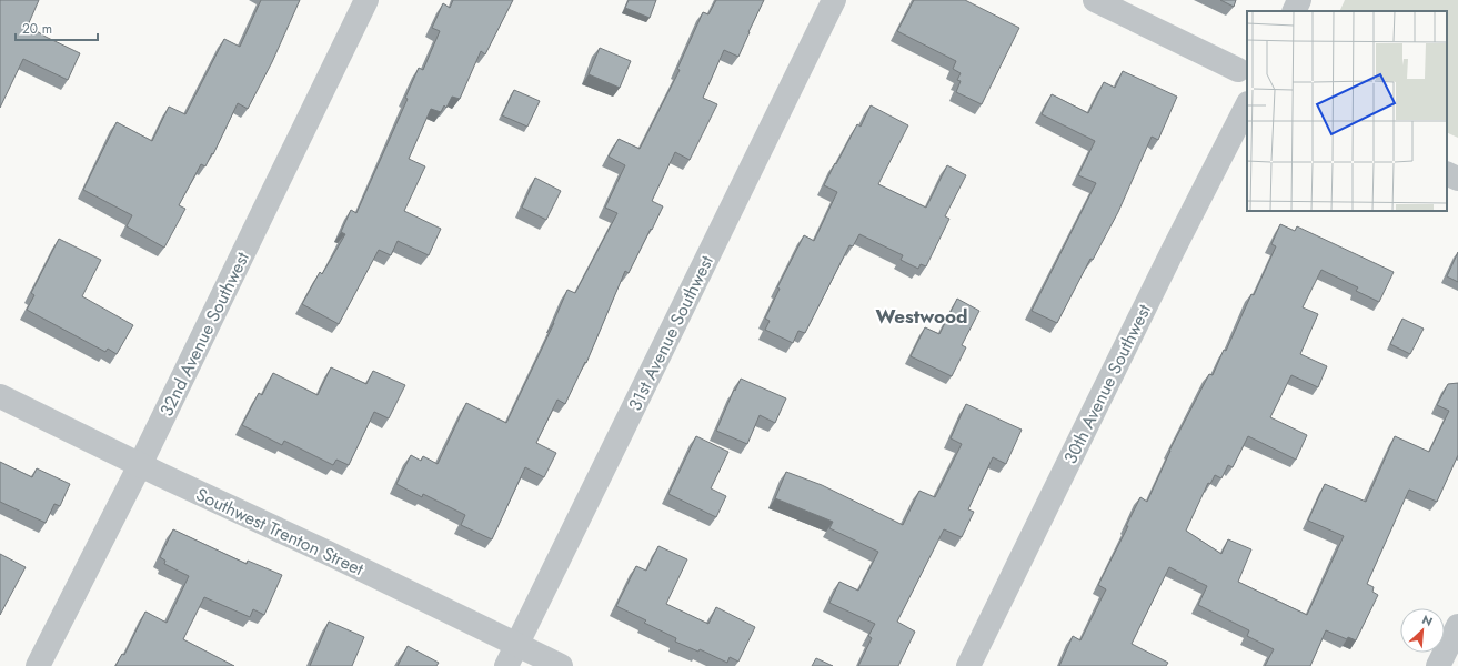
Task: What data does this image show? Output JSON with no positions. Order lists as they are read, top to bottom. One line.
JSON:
{"streets":{"street":["31st Avenue Southwest","32nd Avenue Southwest","30th Avenue Southwest","Southwest Trenton Street"]},"crossings":[["31st Avenue Southwest","Southwest Trenton Street"],["32nd Avenue Southwest","Southwest Trenton Street"]],"districts":["Westwood"],"scale_bar":"20 m","north":"top right"}
